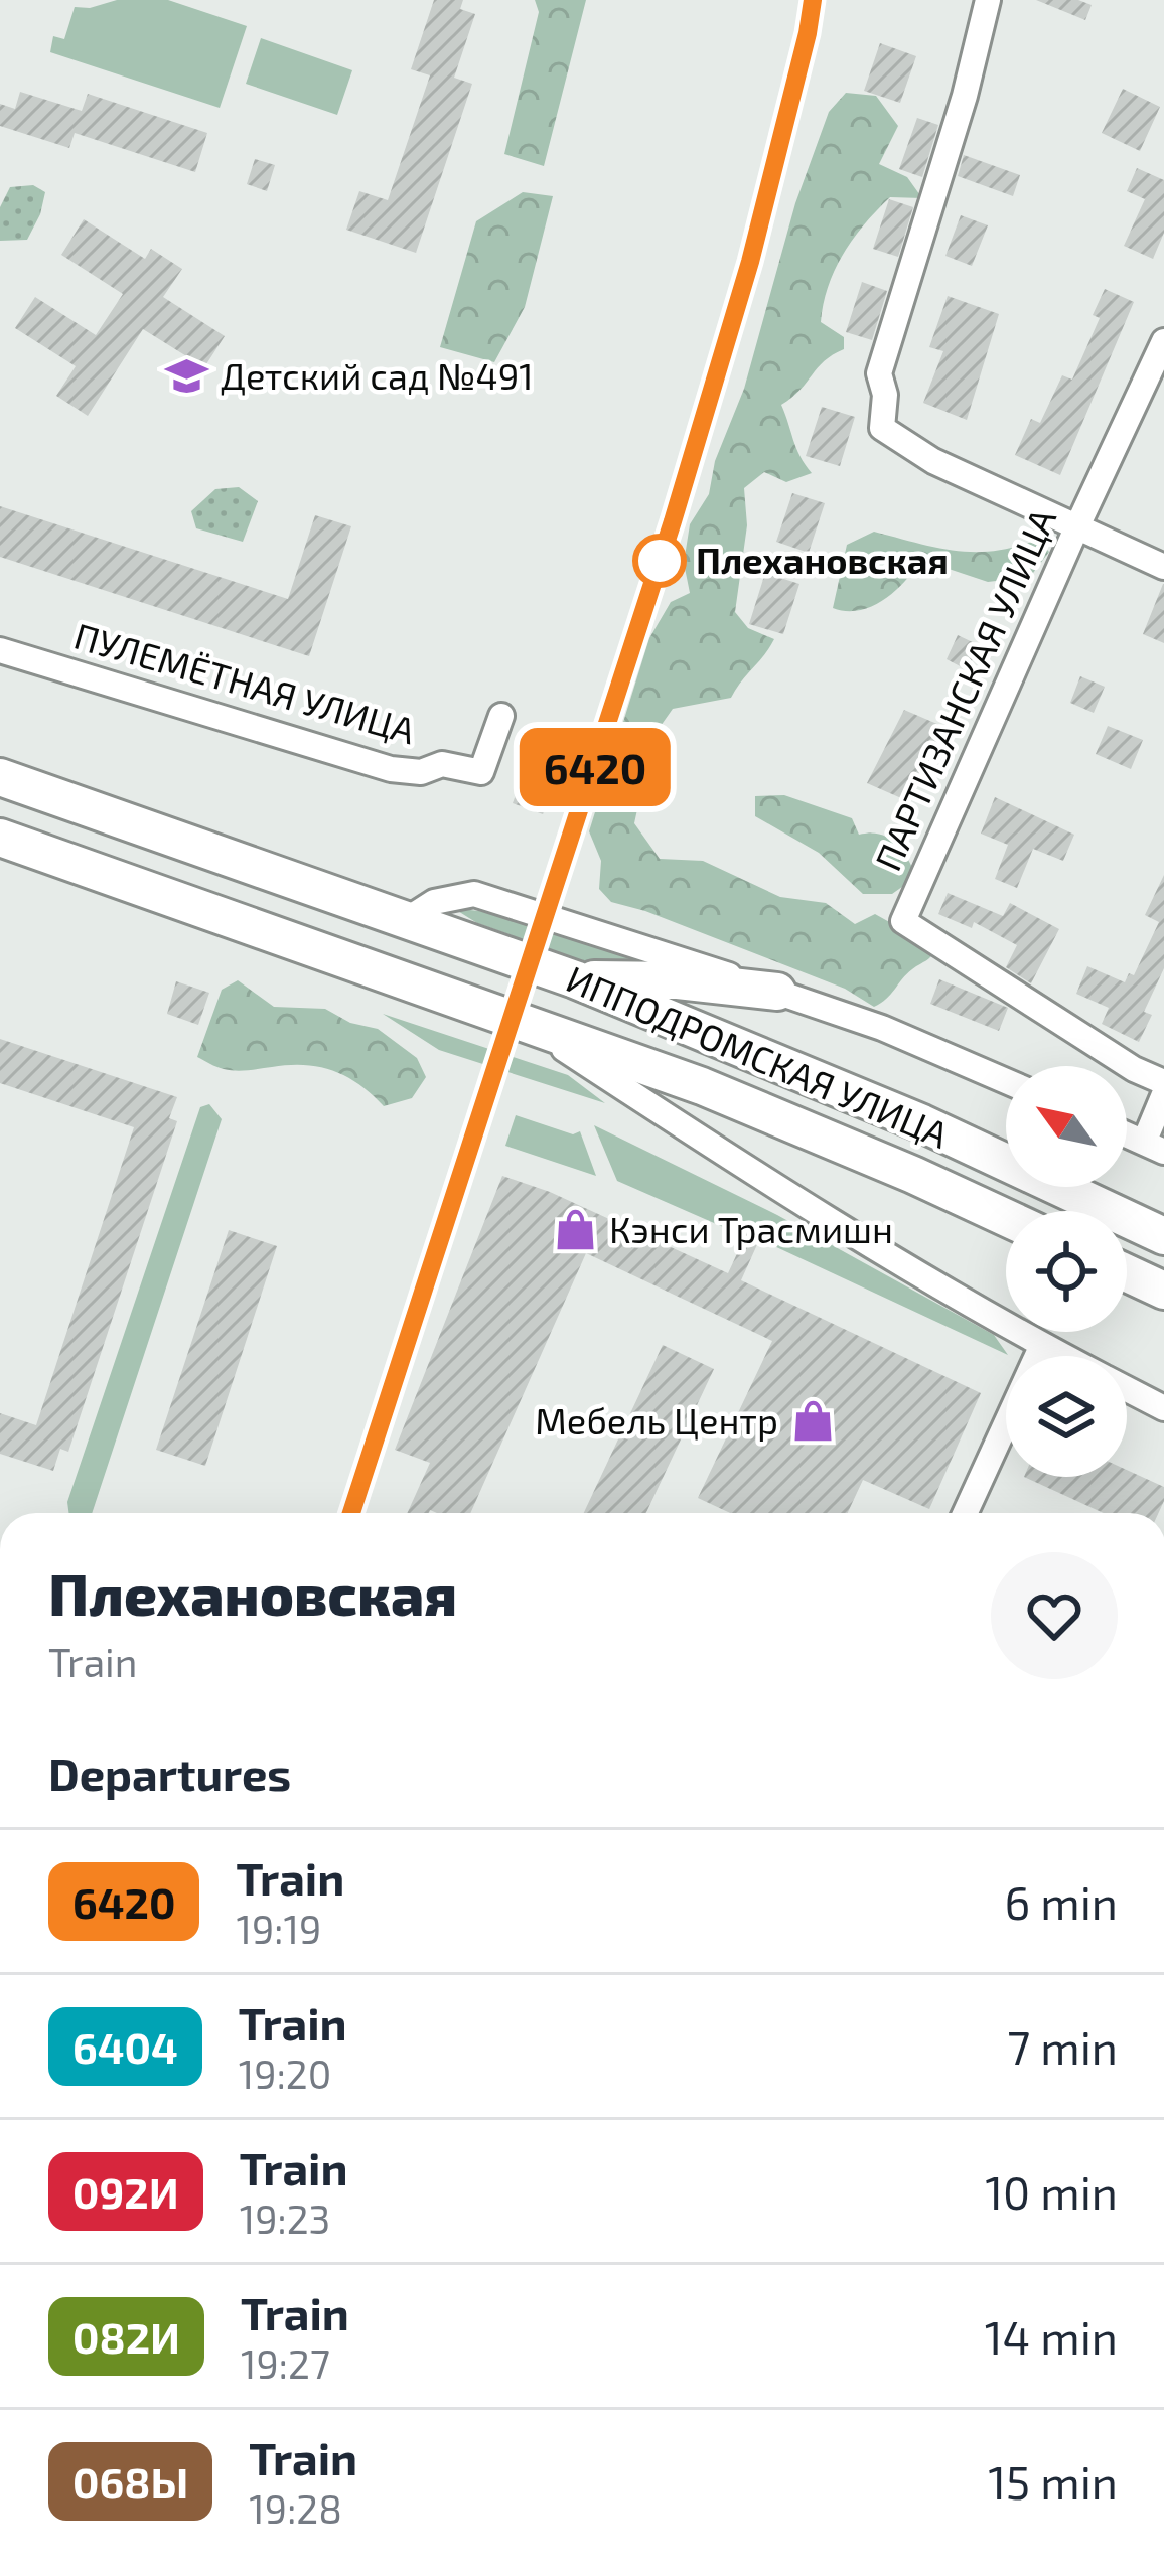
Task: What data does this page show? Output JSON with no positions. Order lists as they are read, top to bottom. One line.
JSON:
{"streets":{"highway":["ИППОДРОМСКАЯ УЛИЦА"],"street":["ПУЛЕМЁТНАЯ УЛИЦА","ПАРТИЗАНСКАЯ УЛИЦА"]},"places":{"school or university":["Детский сад №491"],"other":["Плехановская"],"shop":["Кэнси Трасмишн","Мебель Центр"]},"north":"top left","page":{"on_map":"6420","heading":[["Плехановская","Train"],"Departures"],"list":[{"mark":"6420","name":"Train","note":"19:19","value":"6 min"},{"mark":"6404","name":"Train","note":"19:20","value":"7 min"},{"mark":"092И","name":"Train","note":"19:23","value":"10 min"},{"mark":"082И","name":"Train","note":"19:27","value":"14 min"},{"mark":"068Ы","name":"Train","note":"19:28","value":"15 min"}]}}
